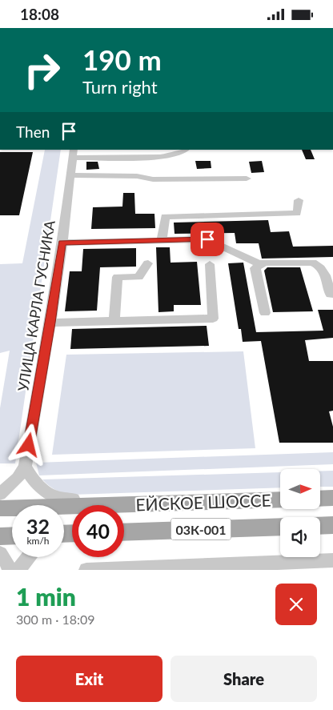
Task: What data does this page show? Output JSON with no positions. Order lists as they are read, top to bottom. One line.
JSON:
{"streets":{"main road":["ЕЙСКОЕ ШОССЕ","03К-001"],"street":["УЛИЦА КАРЛА ГУСНИКА"]},"north":"right","page":{"status":"18:08","turn":["190 m","Turn right"],"then":"Then","speed":"32 km/h","limit":"40","heading":["1 min","300 m · 18:09"],"buttons":["Exit","Share"]}}
